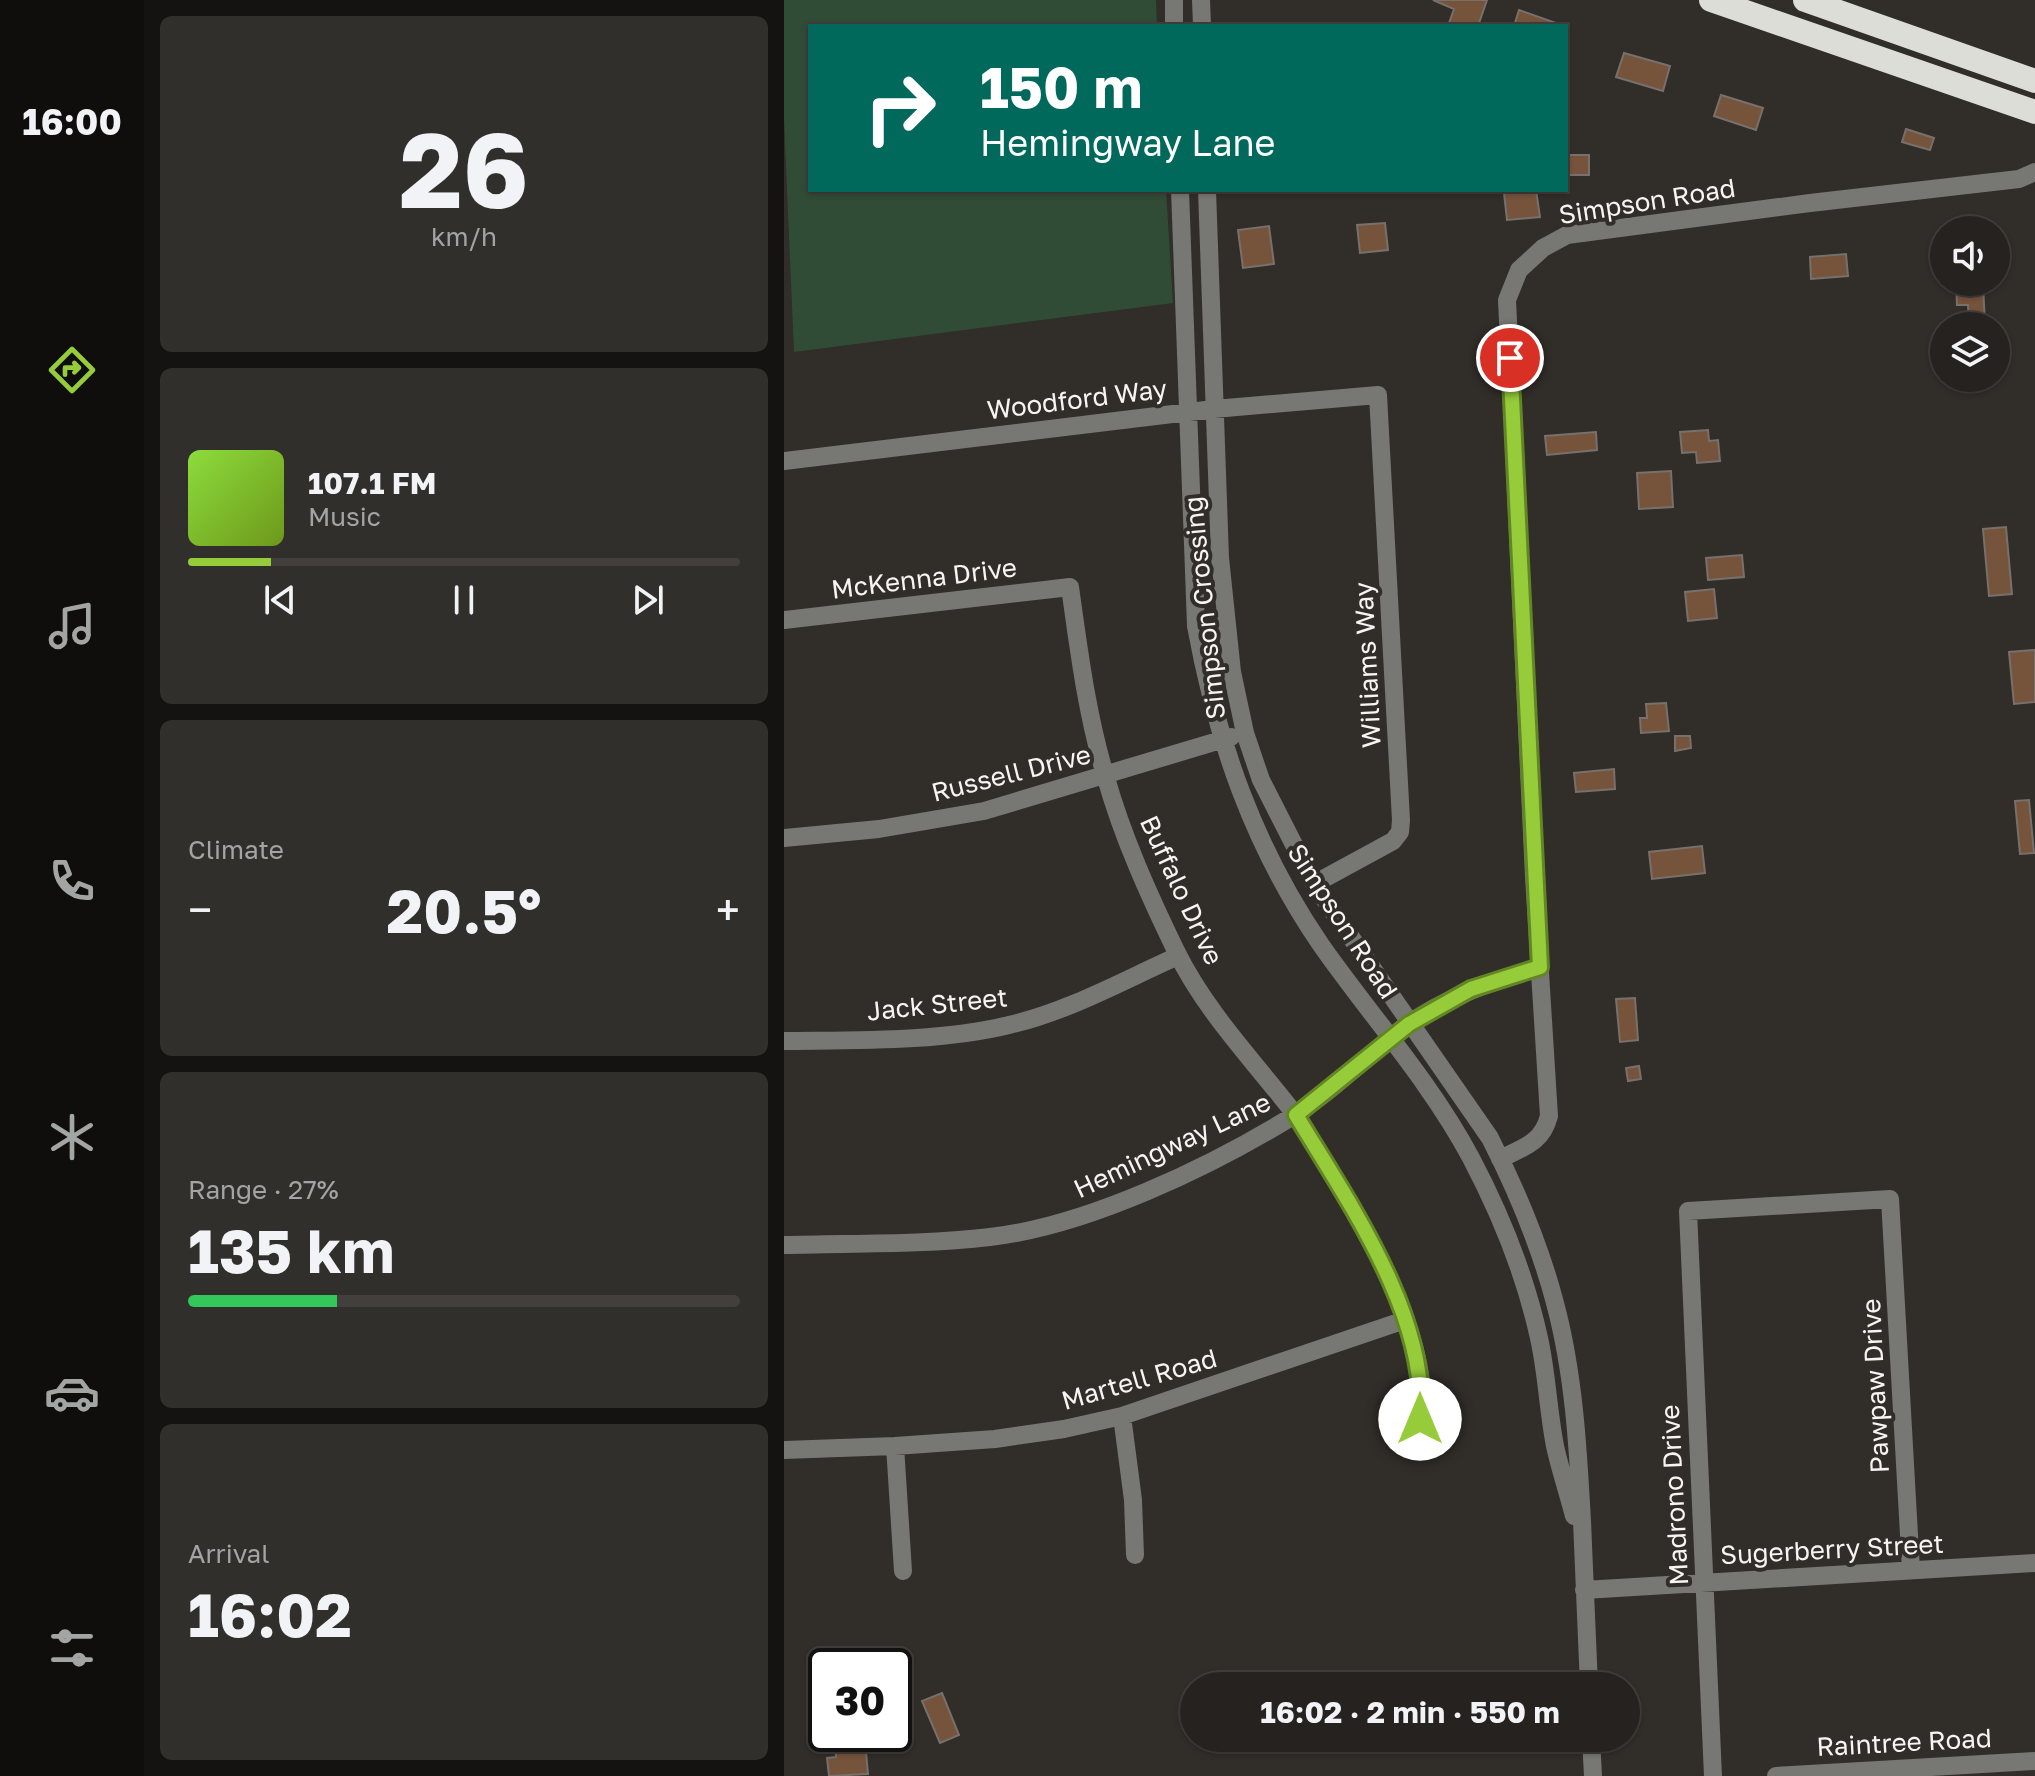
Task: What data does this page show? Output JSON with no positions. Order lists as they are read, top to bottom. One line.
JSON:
{"streets":{"street":["Simpson Road","Woodford Way","McKenna Drive","Simpson Crossing","Williams Way","Russell Drive","Buffalo Drive","Jack Street","Hemingway Lane","Martell Road","Pawpaw Drive","Madrono Drive","Sugerberry Street","Raintree Road"]},"crossings":[["Simpson Road","Woodford Way"],["Simpson Road","Simpson Crossing"],["Simpson Road","Russell Drive"],["Simpson Road","Hemingway Lane"],["Simpson Road","Sugerberry Street"],["Woodford Way","Simpson Crossing"],["Woodford Way","Williams Way"],["McKenna Drive","Buffalo Drive"],["Simpson Crossing","Williams Way"],["Simpson Crossing","Russell Drive"],["Simpson Crossing","Hemingway Lane"],["Russell Drive","Buffalo Drive"],["Buffalo Drive","Jack Street"],["Buffalo Drive","Hemingway Lane"],["Buffalo Drive","Martell Road"],["Pawpaw Drive","Madrono Drive"],["Pawpaw Drive","Sugerberry Street"],["Madrono Drive","Sugerberry Street"]],"page":{"tabs":"16:00","tile":[["26","km/h"],"Climate",["Range · 27%","135 km"],["Arrival","16:02"]],"turn":["150 m","Hemingway Lane"],"song":["107.1 FM","Music"],"heat":["−","20.5°","+"],"limit":"30","trip":"16:02 · 2 min · 550 m"}}
